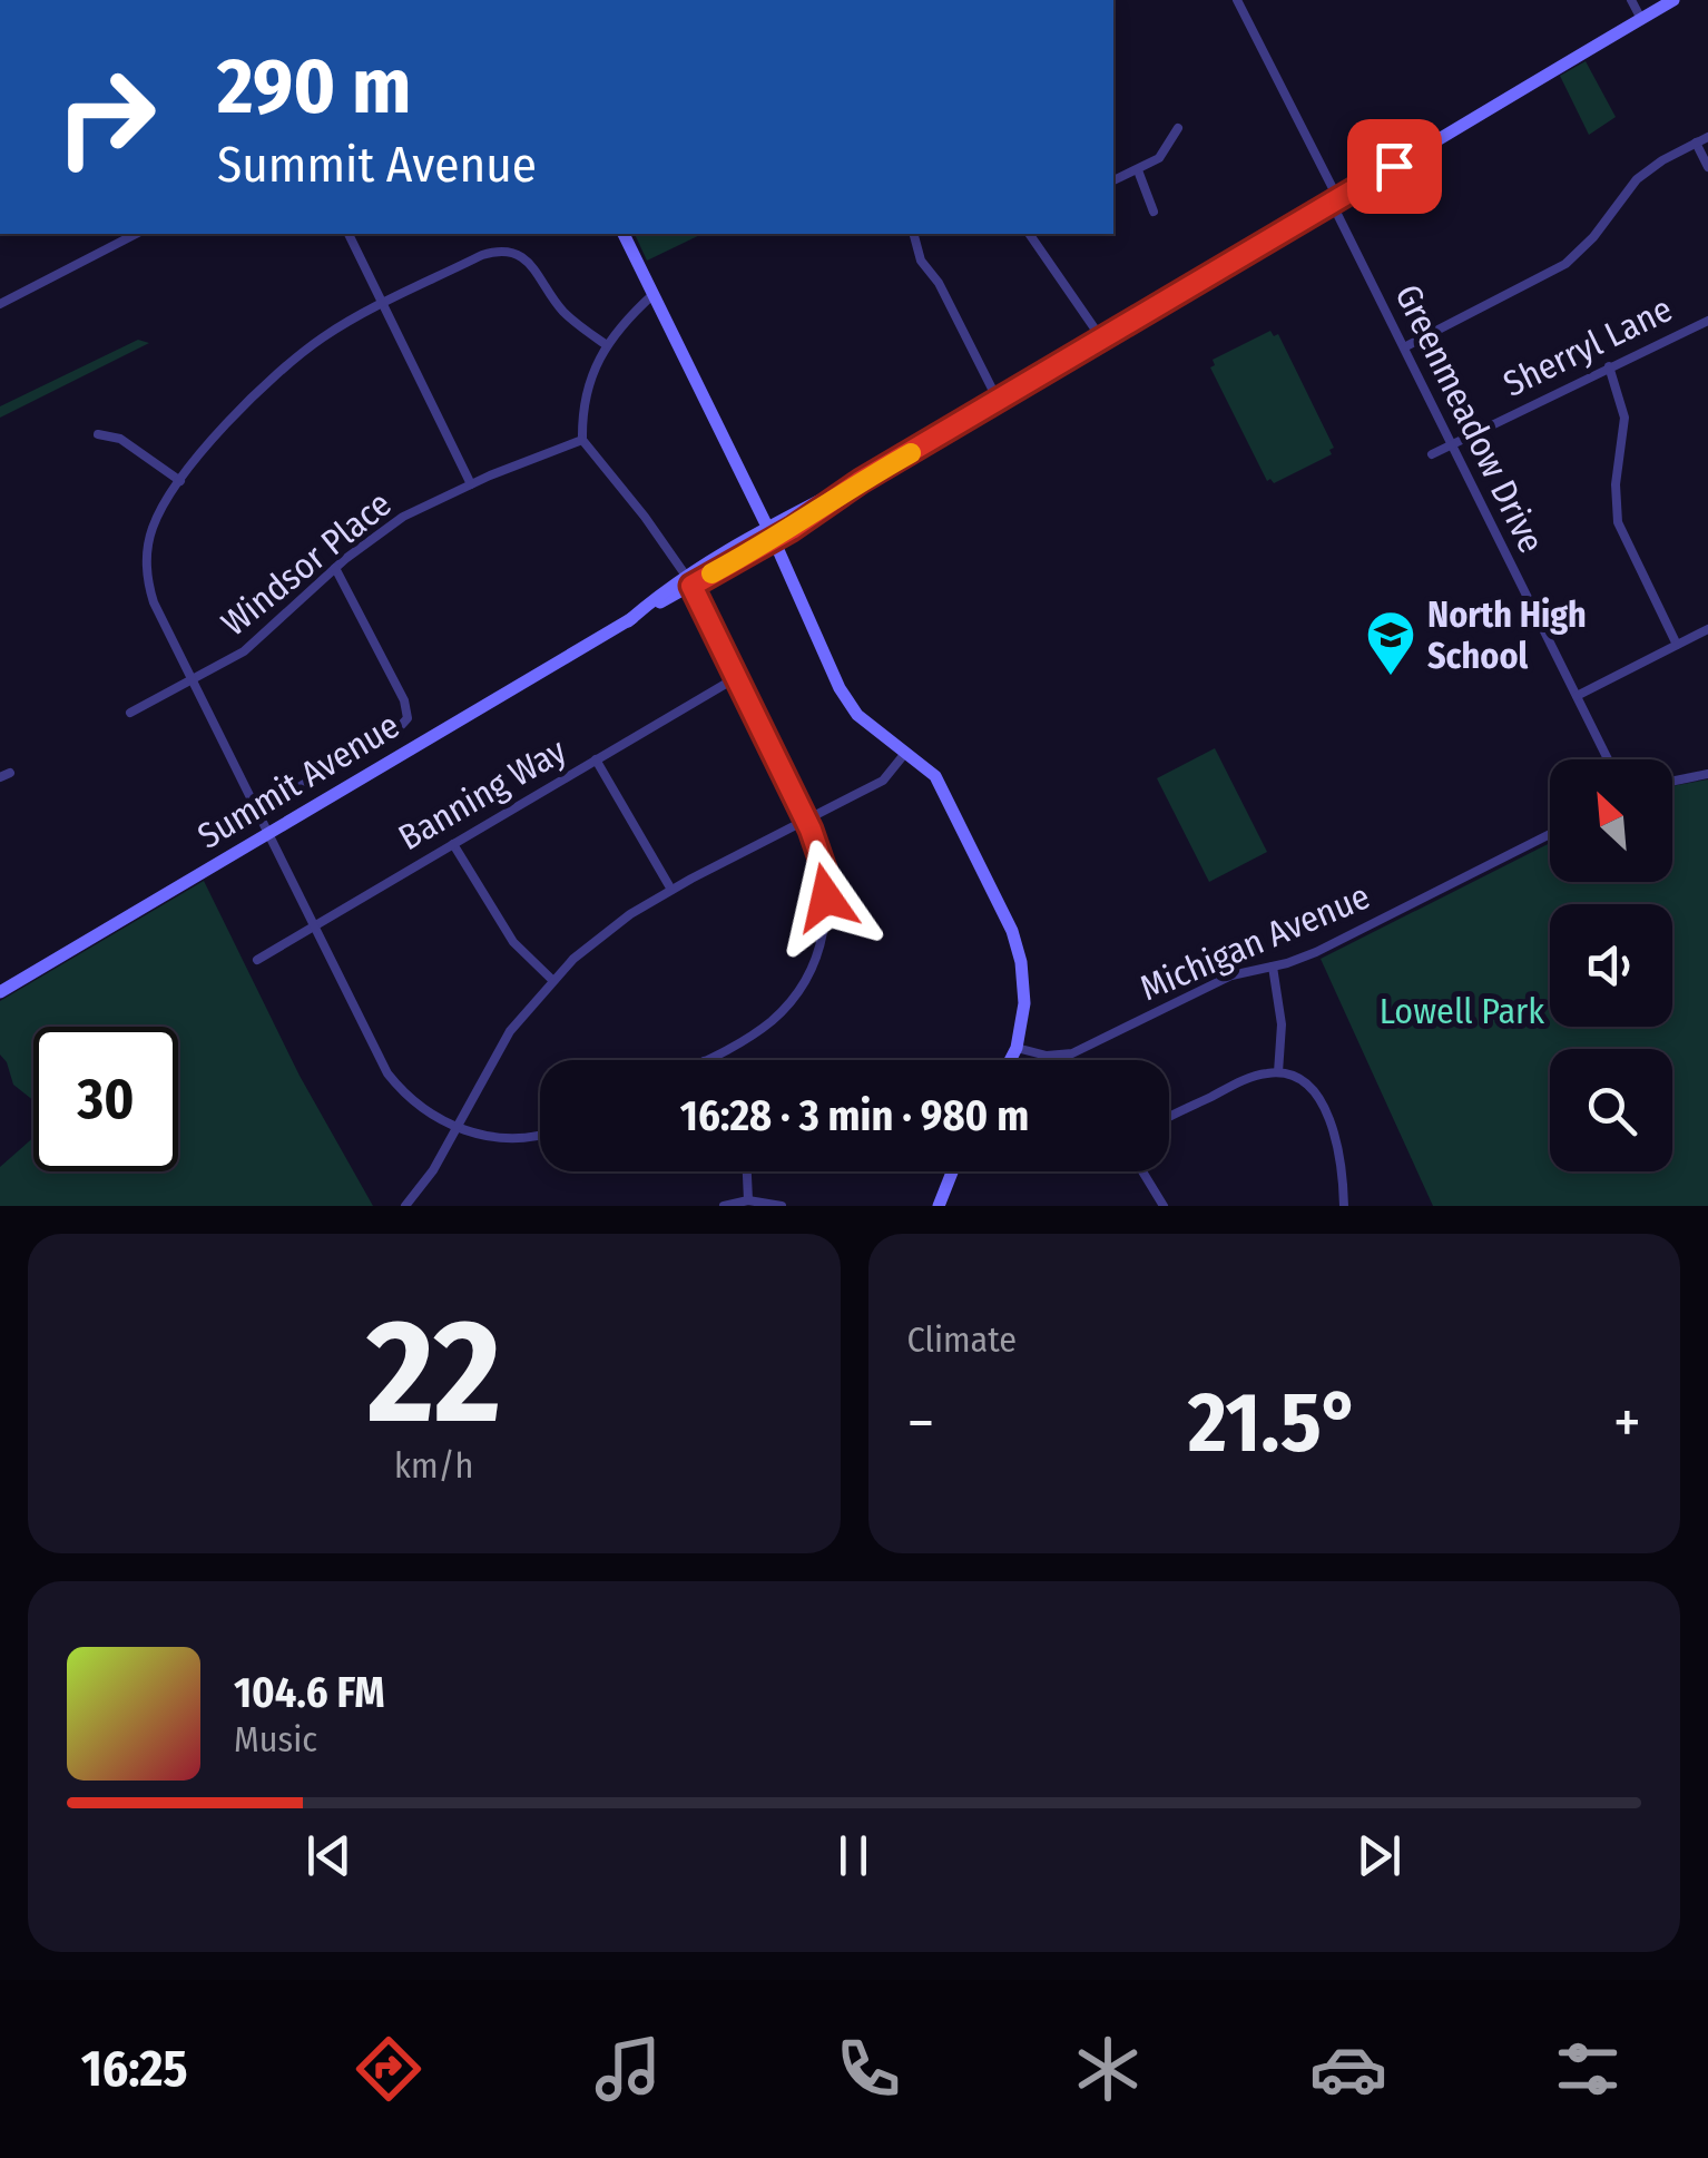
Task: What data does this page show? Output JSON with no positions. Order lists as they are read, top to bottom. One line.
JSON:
{"streets":{"main road":["Summit Avenue"],"street":["Sherryl Lane","Greenmeadow Drive","Windsor Place","Banning Way","Michigan Avenue"]},"crossings":[["Sherryl Lane","Greenmeadow Drive"],["Greenmeadow Drive","Summit Avenue"]],"parks":["Lowell Park"],"places":{"school or university":["North High School"]},"north":"top left","page":{"turn":["290 m","Summit Avenue"],"limit":"30","trip":"16:28 · 3 min · 980 m","tile":[["22","km/h"],"Climate"],"heat":["−","21.5°","+"],"song":["104.6 FM","Music"],"tabs":"16:25"}}
